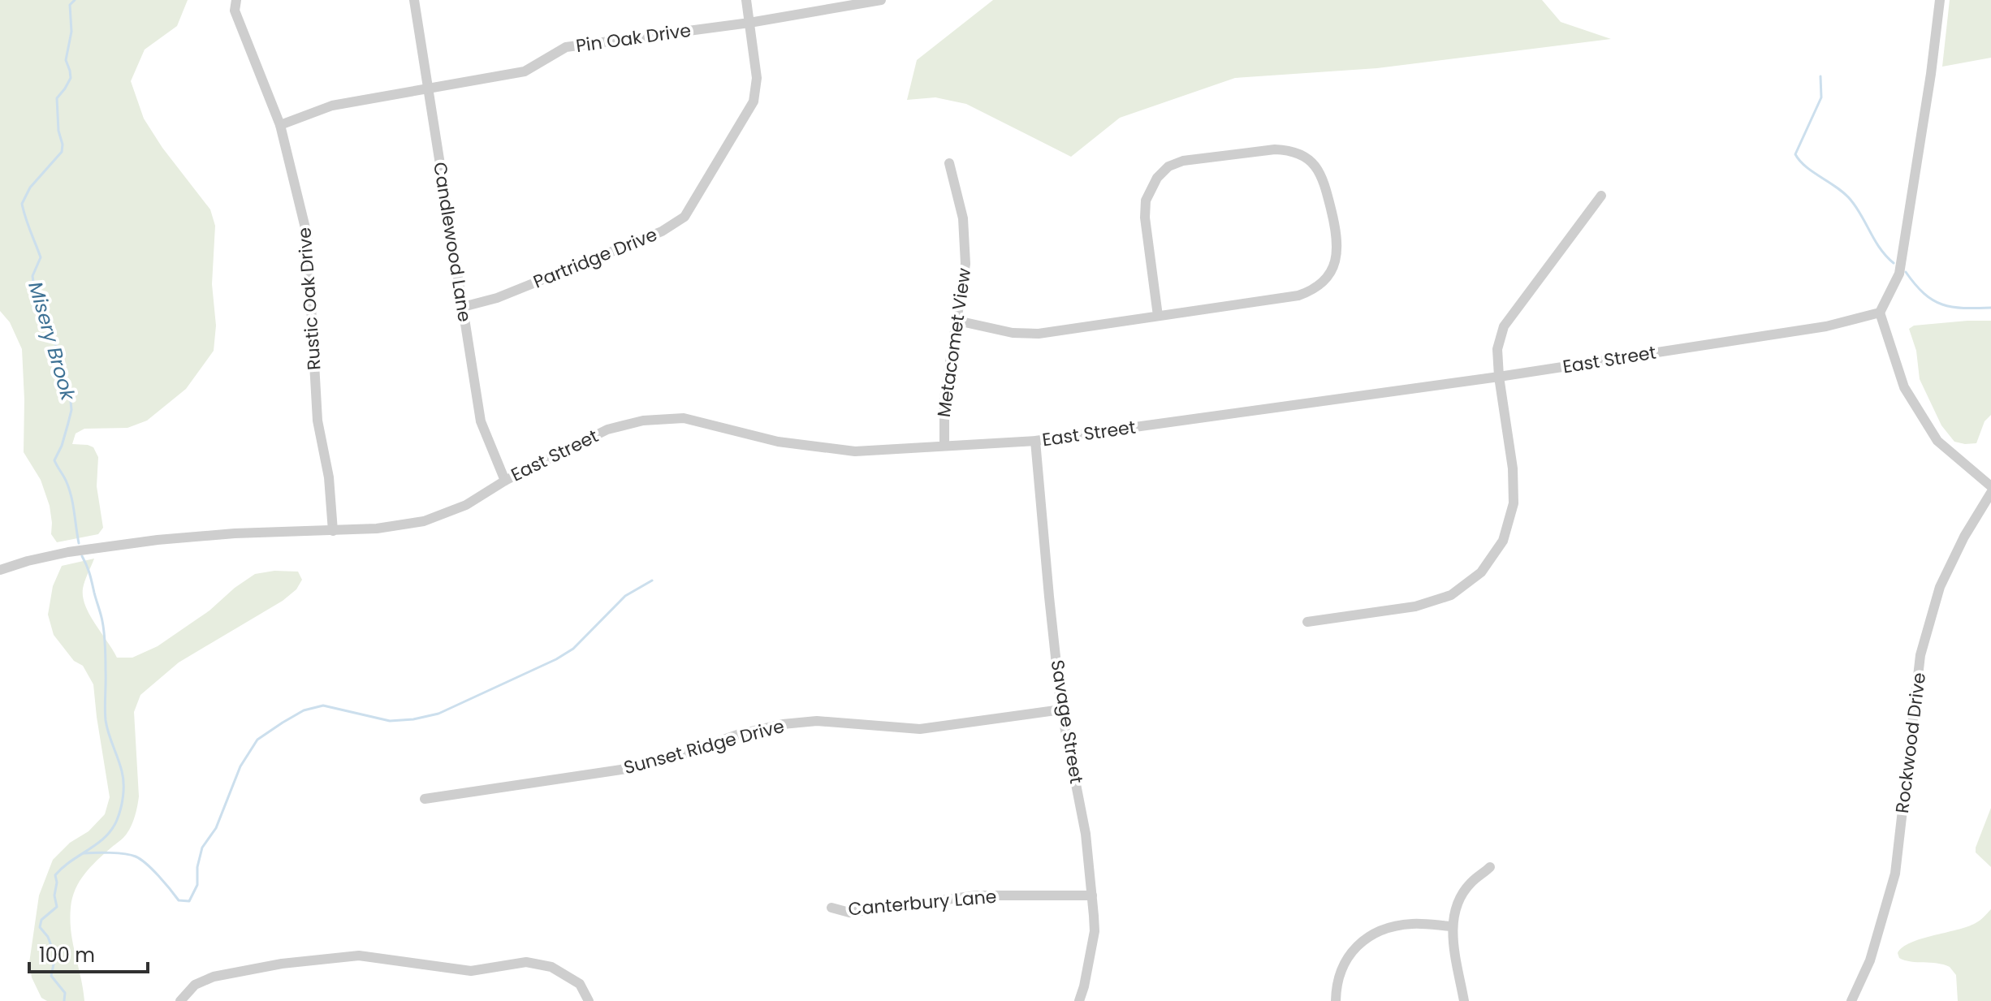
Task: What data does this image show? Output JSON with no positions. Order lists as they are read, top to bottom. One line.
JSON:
{"streets":{"street":["Pin Oak Drive","Candlewood Lane","Partridge Drive","Rustic Oak Drive","Metacomet View","East Street","Savage Street","Rockwood Drive","Sunset Ridge Drive","Canterbury Lane"]},"crossings":[["Pin Oak Drive","Candlewood Lane"],["Pin Oak Drive","Partridge Drive"],["Pin Oak Drive","Rustic Oak Drive"],["Candlewood Lane","Partridge Drive"],["Candlewood Lane","East Street"],["Rustic Oak Drive","East Street"],["Metacomet View","East Street"],["East Street","Savage Street"],["Savage Street","Sunset Ridge Drive"],["Savage Street","Canterbury Lane"]],"water":["Misery Brook"],"scale_bar":"100 m"}
